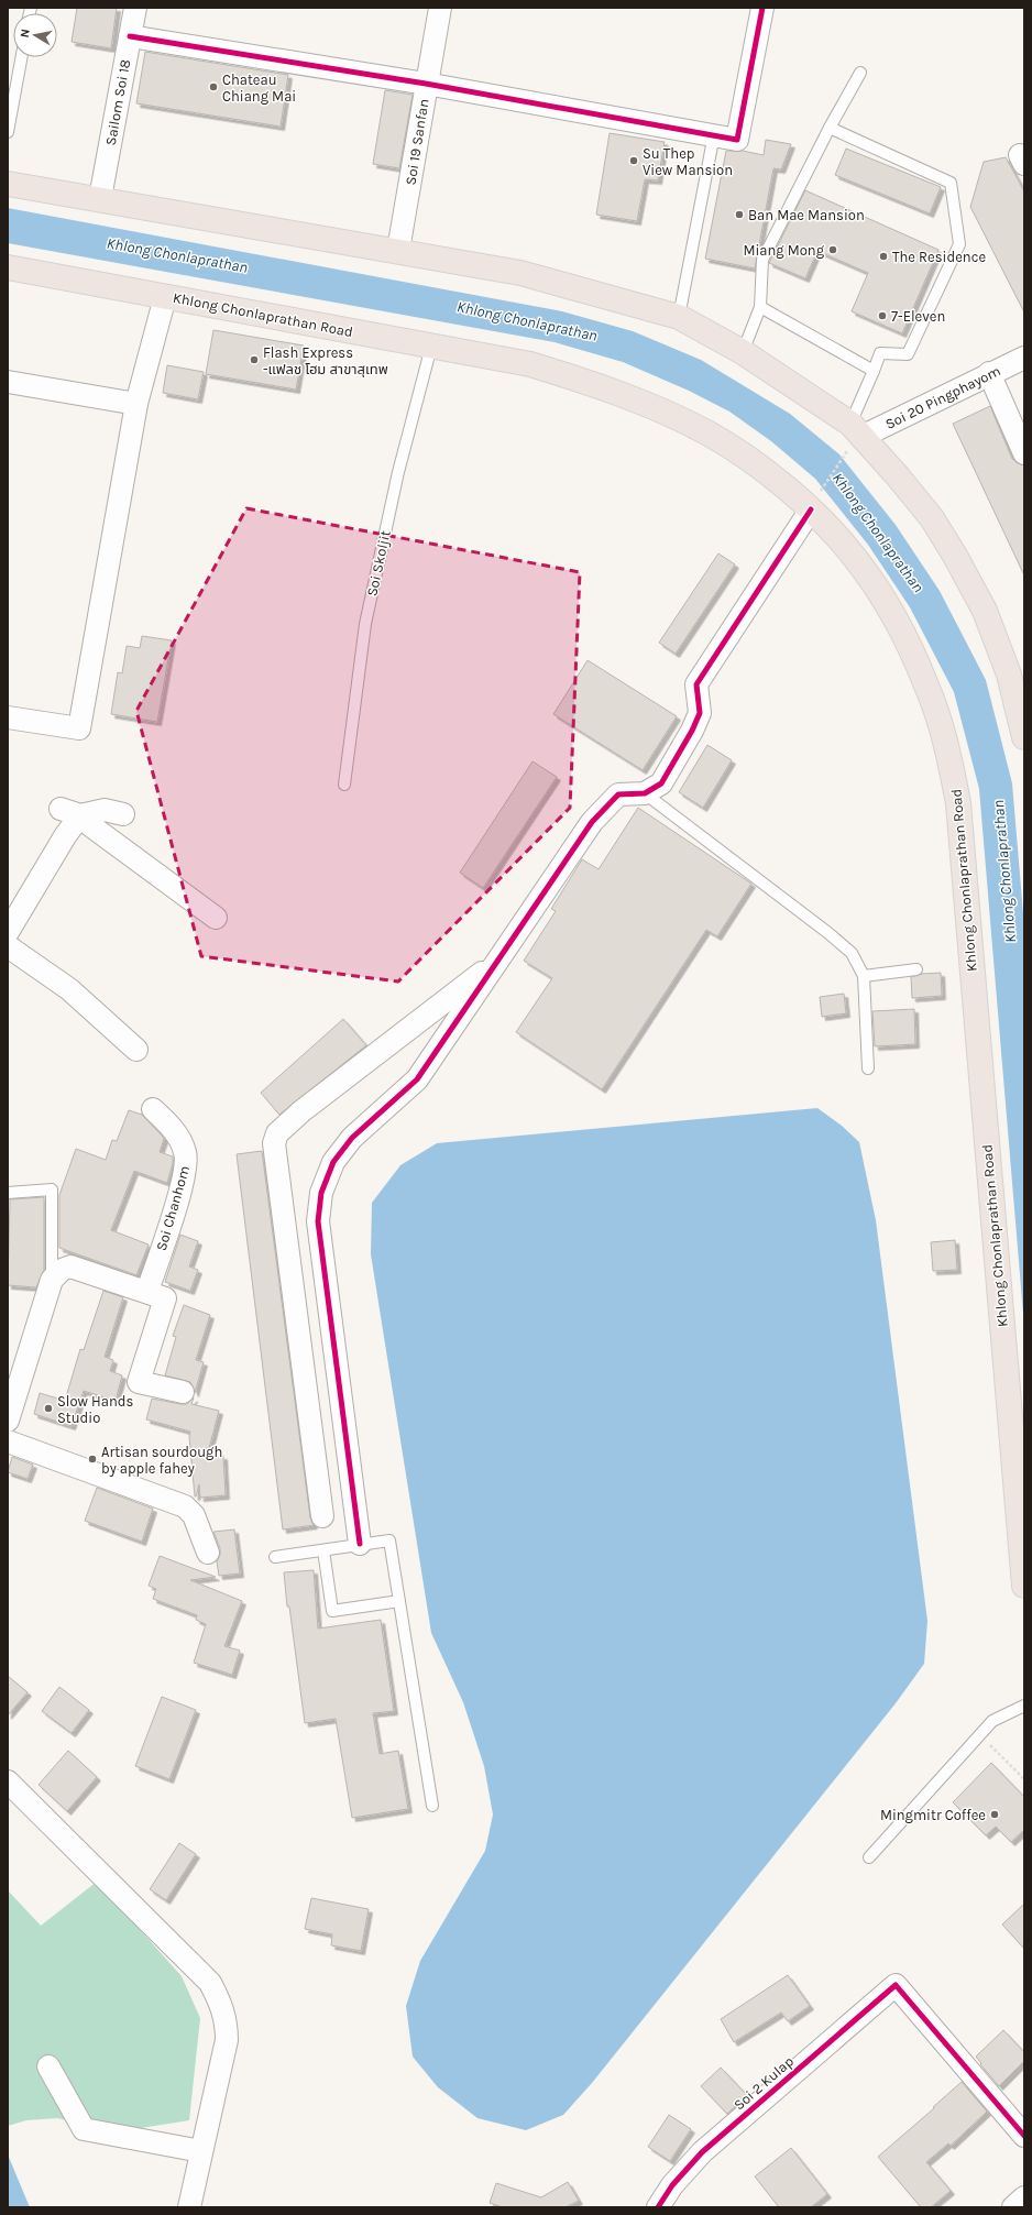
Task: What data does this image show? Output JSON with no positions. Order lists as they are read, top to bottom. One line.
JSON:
{"streets":{"main road":["Khlong Chonlaprathan Road"],"street":["Sailom Soi 18","Soi 19 Sanfan","Soi 20 Pingphayom","Soi Chanhom","Soi 2 Kulap"],"lane":["Soi Skoljit"]},"crossings":[["Khlong Chonlaprathan Road","Soi Skoljit"]],"water":["Khlong Chonlaprathan"],"places":["Chateau Chiang Mai","Su Thep View Mansion","Ban Mae Mansion","Miang Mong","The Residence","7-Eleven","Flash Express -แฟลช โฮม สาขาสุเทพ","Slow Hands Studio","Artisan sourdough by apple fahey","Mingmitr Coffee"],"north":"left"}
